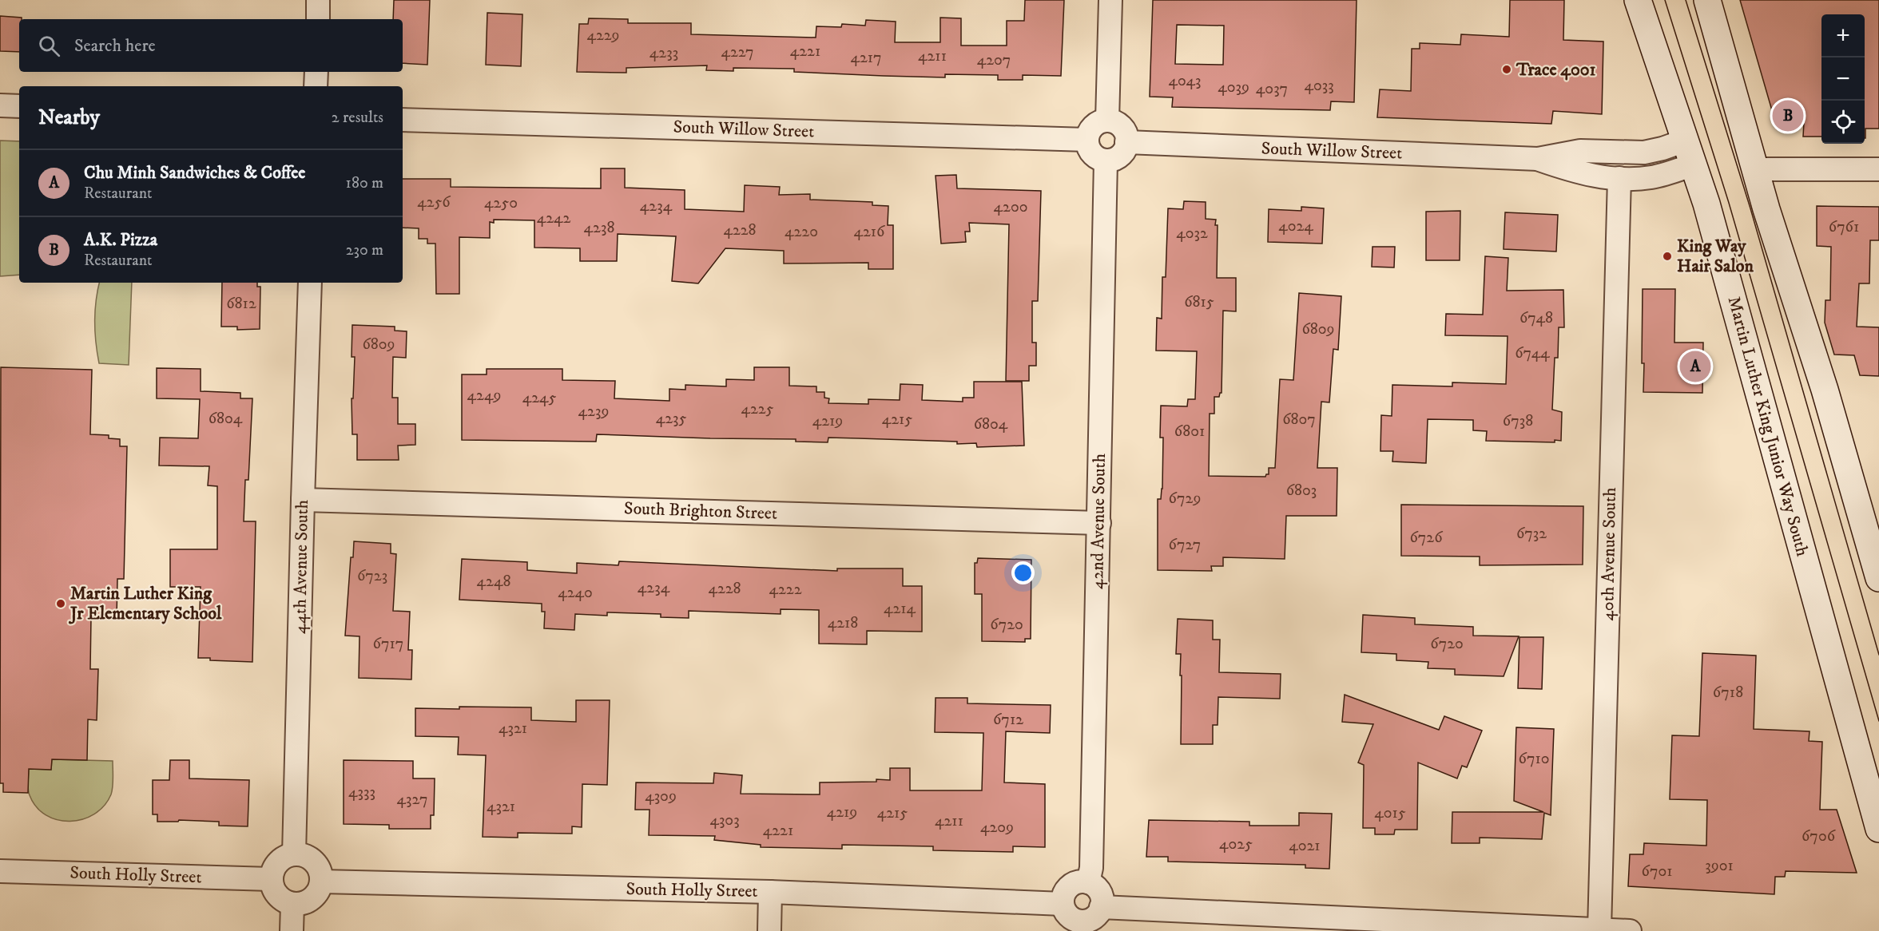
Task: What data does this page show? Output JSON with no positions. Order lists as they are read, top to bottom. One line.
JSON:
{"streets":{"main road":["Martin Luther King Junior Way South"],"street":["South Willow Street","South Brighton Street","42nd Avenue South","40th Avenue South","44th Avenue South","South Holly Street"]},"crossings":[["South Willow Street","Martin Luther King Junior Way South"],["South Willow Street","42nd Avenue South"],["South Willow Street","40th Avenue South"],["South Brighton Street","42nd Avenue South"],["South Brighton Street","44th Avenue South"],["42nd Avenue South","South Holly Street"],["44th Avenue South","South Holly Street"]],"places":["Trace 4001","King Way Hair Salon","Martin Luther King Jr Elementary School"],"house_numbers":["4229","4221","4227","4233","4211","4217","4207","4043","4033","4039","4037","4256","4250","4234","4200","4242","4024","6761","4238","4228","4220","4216","4032","6815","6812","6748","6809","6809","6744","4249","4245","4225","4239","6804","4235","4215","6807","4219","6738","6804","6801","6803","6729","6732","6726","6727","6723","4248","4234","4228","4222","4240","4214","4218","6720","6717","6720","6718","6712","4321","6710","4333","4309","4327","4321","4219","4215","4015","4303","4211","4209","4221","6706","4025","4021","3901","6701"],"page":{"map_buttons":["+","−"],"search":"Search here","heading":["Nearby","2 results"],"pins":["B","A"],"list":[{"mark":"A","name":"Chu Minh Sandwiches & Coffee","note":"Restaurant","value":"180 m"},{"mark":"B","name":"A.K. Pizza","note":"Restaurant","value":"230 m"}]}}
